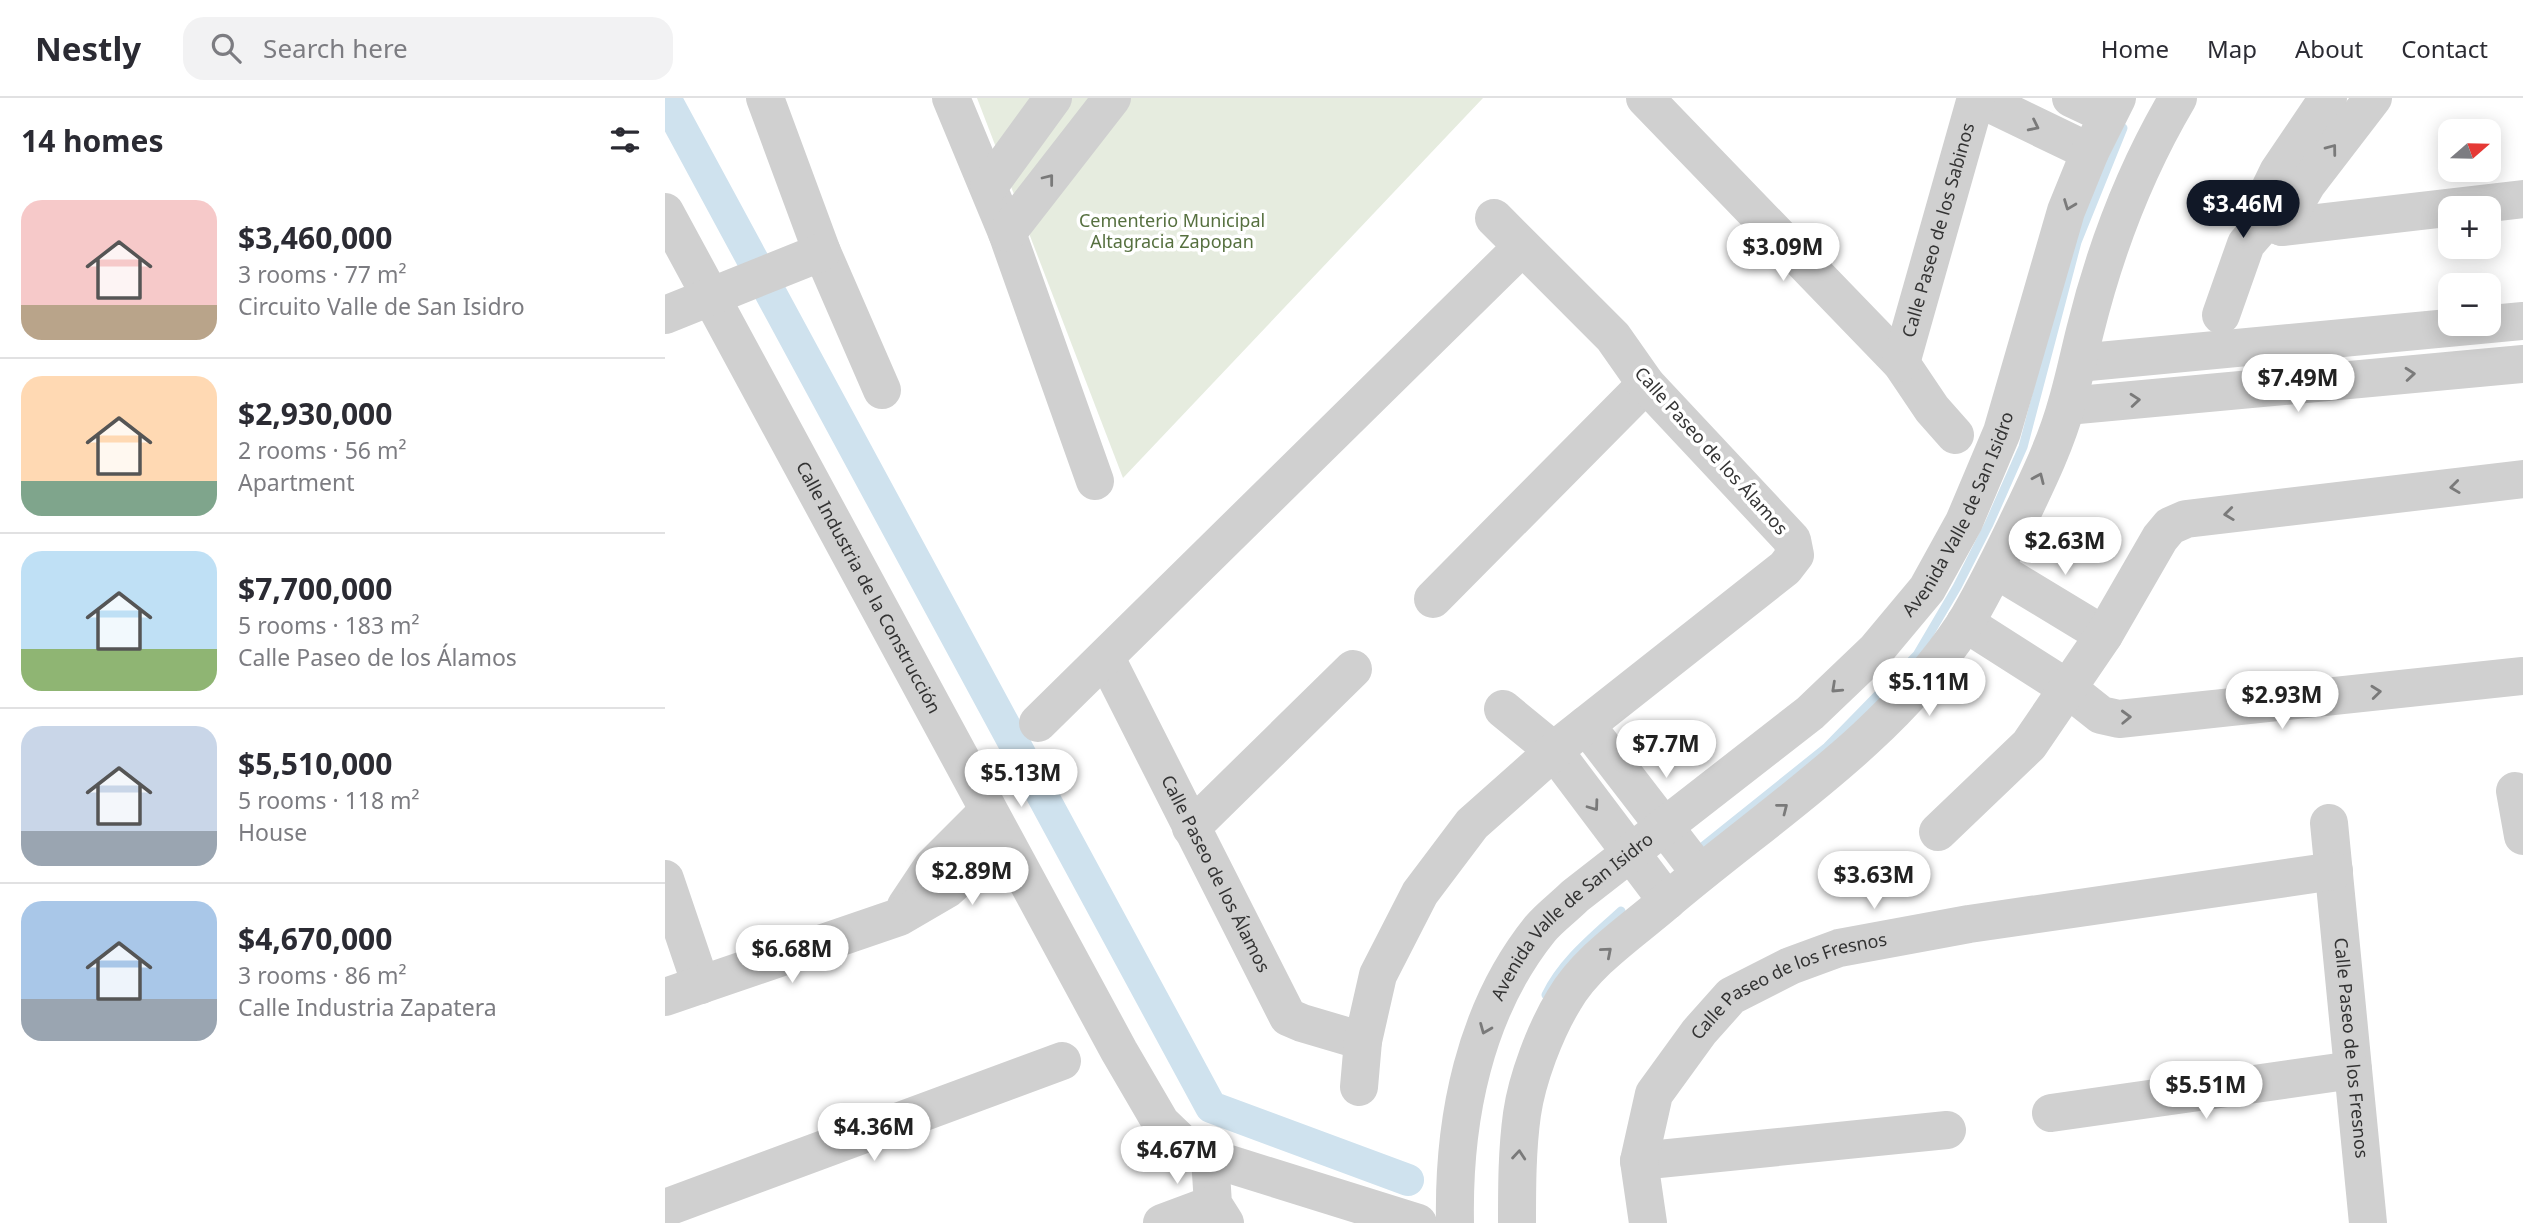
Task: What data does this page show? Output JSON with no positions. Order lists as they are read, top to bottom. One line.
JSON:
{"streets":{"street":["Calle Paseo de los Sabinos","Calle Paseo de los Álamos","Avenida Valle de San Isidro","Calle Industria de la Construcción","Calle Paseo de los Fresnos"]},"parks":["Cementerio Municipal Altagracia Zapopan"],"north":"right","page":{"header":"Nestly","search":"Search here","nav":["Home","Map","About","Contact"],"heading":"14 homes","map_buttons":["+","−"],"price":["$3.46M","$3.09M","$7.49M","$2.63M","$5.11M","$2.93M","$7.7M","$5.13M","$2.89M","$3.63M","$6.68M","$5.51M","$4.36M","$4.67M"],"list":[{"name":"$3,460,000","note":"3 rooms · 77 m² · Circuito Valle de San Isidro"},{"name":"$2,930,000","note":"2 rooms · 56 m² · Apartment"},{"name":"$7,700,000","note":"5 rooms · 183 m² · Calle Paseo de los Álamos"},{"name":"$5,510,000","note":"5 rooms · 118 m² · House"},{"name":"$4,670,000","note":"3 rooms · 86 m² · Calle Industria Zapatera"}]}}
